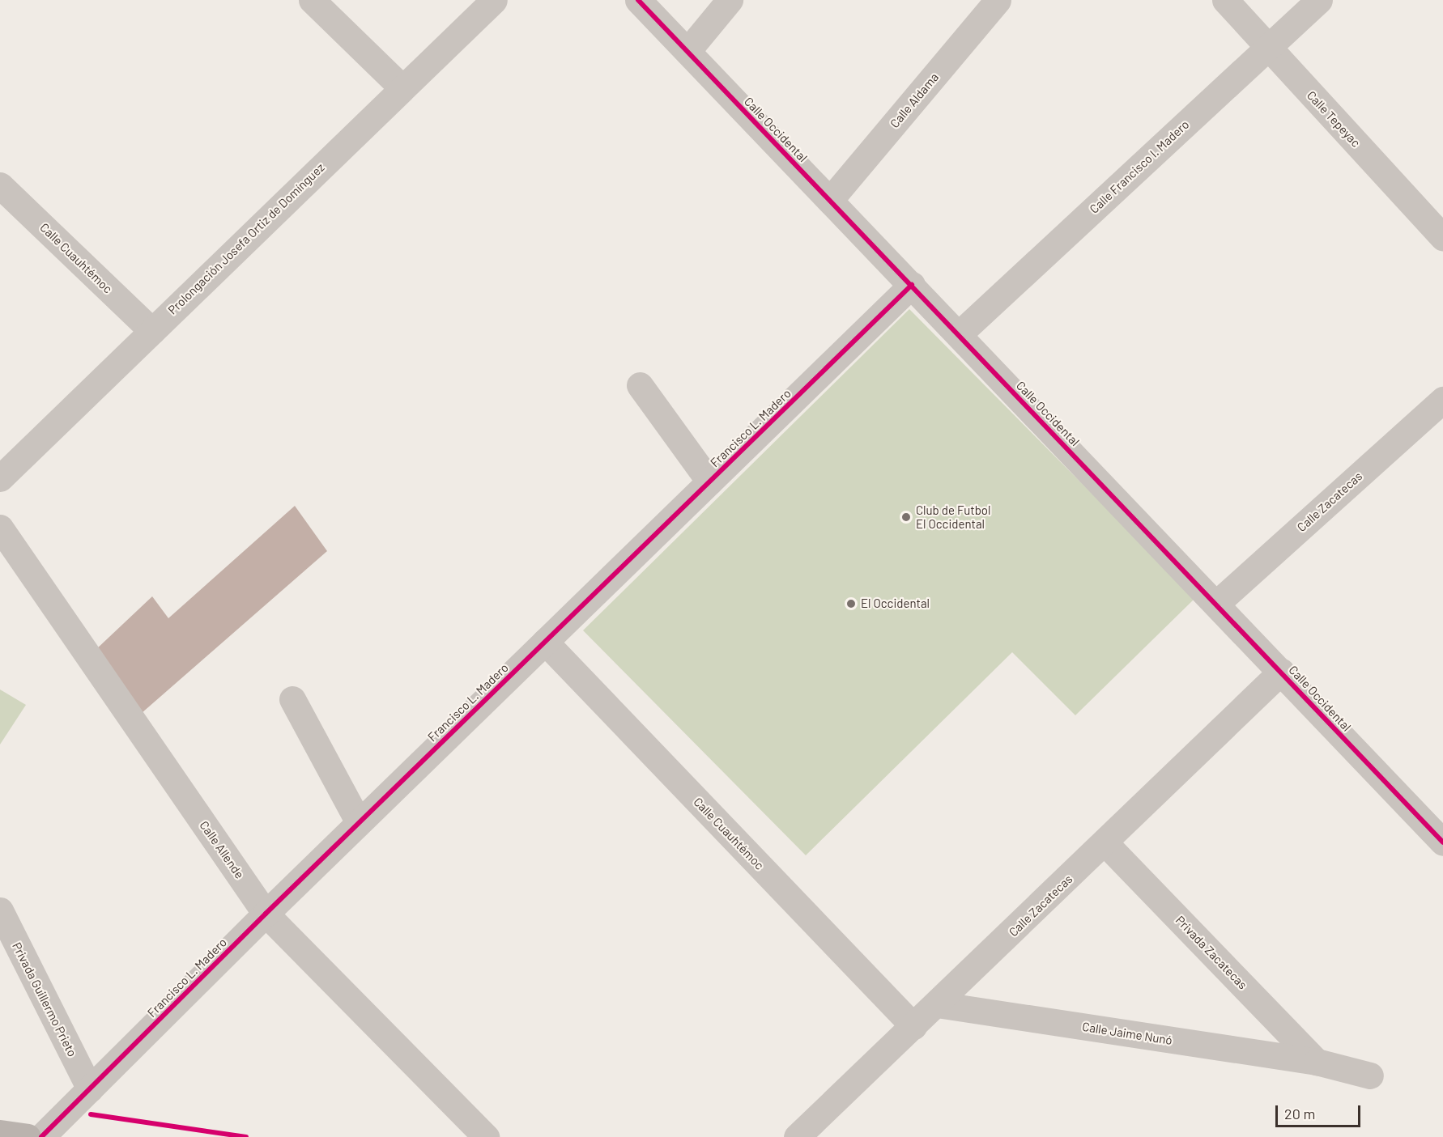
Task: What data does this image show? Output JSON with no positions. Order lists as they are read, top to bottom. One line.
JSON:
{"streets":{"street":["Calle Aldama","Calle Tepeyac","Calle Occidental","Calle Francisco I. Madero","Prolongación Josefa Ortiz de Domínguez","Calle Cuauhtémoc","Francisco L. Madero","Calle Zacatecas","Calle Allende","Privada Zacatecas","Privada Guillermo Prieto","Calle Jaime Nunó"]},"crossings":[["Calle Aldama","Calle Occidental"],["Calle Tepeyac","Calle Francisco I. Madero"],["Calle Occidental","Calle Francisco I. Madero"],["Calle Occidental","Francisco L. Madero"],["Calle Occidental","Calle Zacatecas"],["Prolongación Josefa Ortiz de Domínguez","Calle Cuauhtémoc"],["Calle Cuauhtémoc","Francisco L. Madero"],["Calle Cuauhtémoc","Calle Zacatecas"],["Francisco L. Madero","Calle Allende"],["Francisco L. Madero","Privada Guillermo Prieto"],["Calle Zacatecas","Privada Zacatecas"],["Calle Zacatecas","Calle Jaime Nunó"],["Privada Zacatecas","Calle Jaime Nunó"]],"places":["Club de Futbol El Occidental","El Occidental"],"scale_bar":"20 m"}
